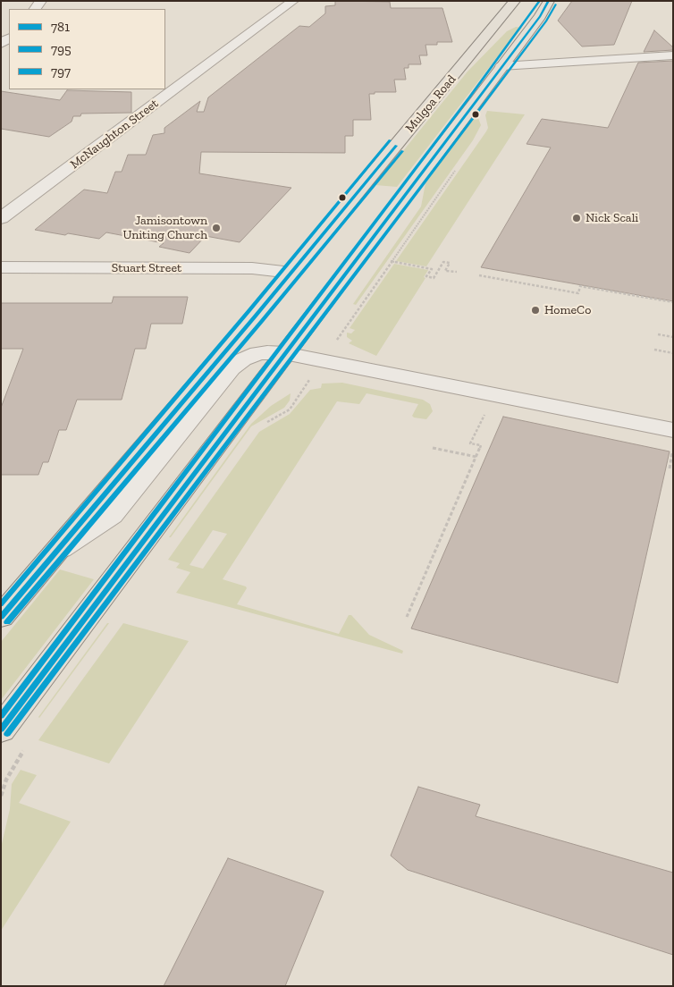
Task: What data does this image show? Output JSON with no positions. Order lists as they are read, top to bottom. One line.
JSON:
{"streets":{"main road":["Mulgoa Road"],"street":["McNaughton Street","Stuart Street"]},"crossings":[["Mulgoa Road","Stuart Street"]],"places":["Nick Scali","Jamisontown Uniting Church","HomeCo"],"lines":["transit line 781","transit line 797","transit line 795"],"legend":["781","795","797"]}
